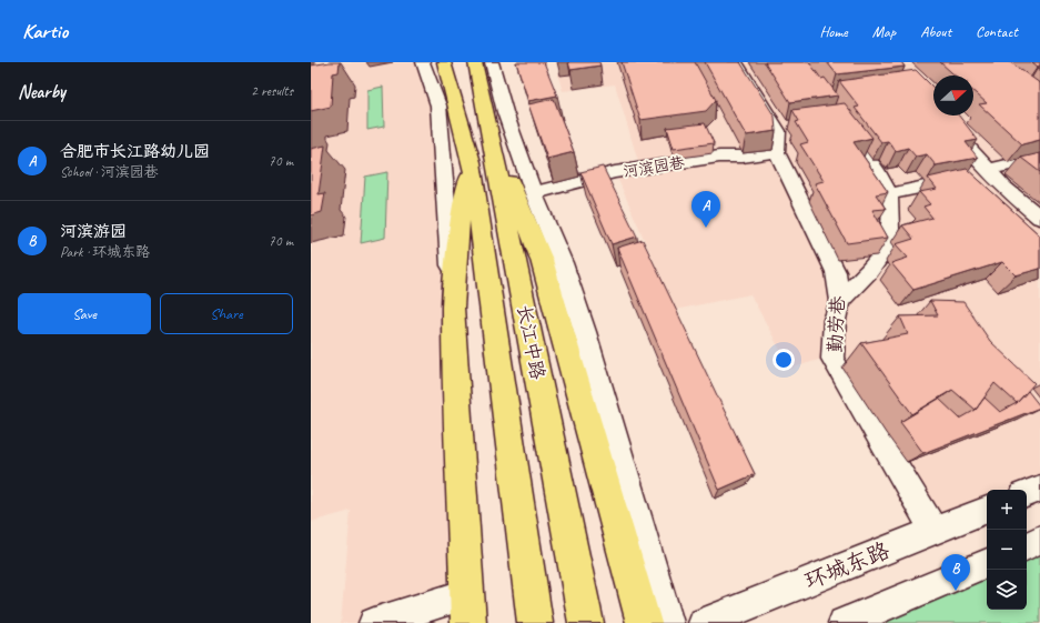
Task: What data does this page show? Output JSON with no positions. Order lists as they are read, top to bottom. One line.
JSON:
{"streets":{"highway":["长江中路"],"street":["河滨园巷","勤劳巷","环城东路"]},"crossings":[["河滨园巷","勤劳巷"],["勤劳巷","环城东路"]],"north":"right","page":{"header":"Kartio","nav":["Home","Map","About","Contact"],"heading":["Nearby","2 results"],"list":[{"mark":"A","name":"合肥市长江路幼儿园","note":"School · 河滨园巷","value":"70 m"},{"mark":"B","name":"河滨游园","note":"Park · 环城东路","value":"70 m"}],"pins":["A","B"],"buttons":["Save","Share"],"map_buttons":["+","−"]}}
